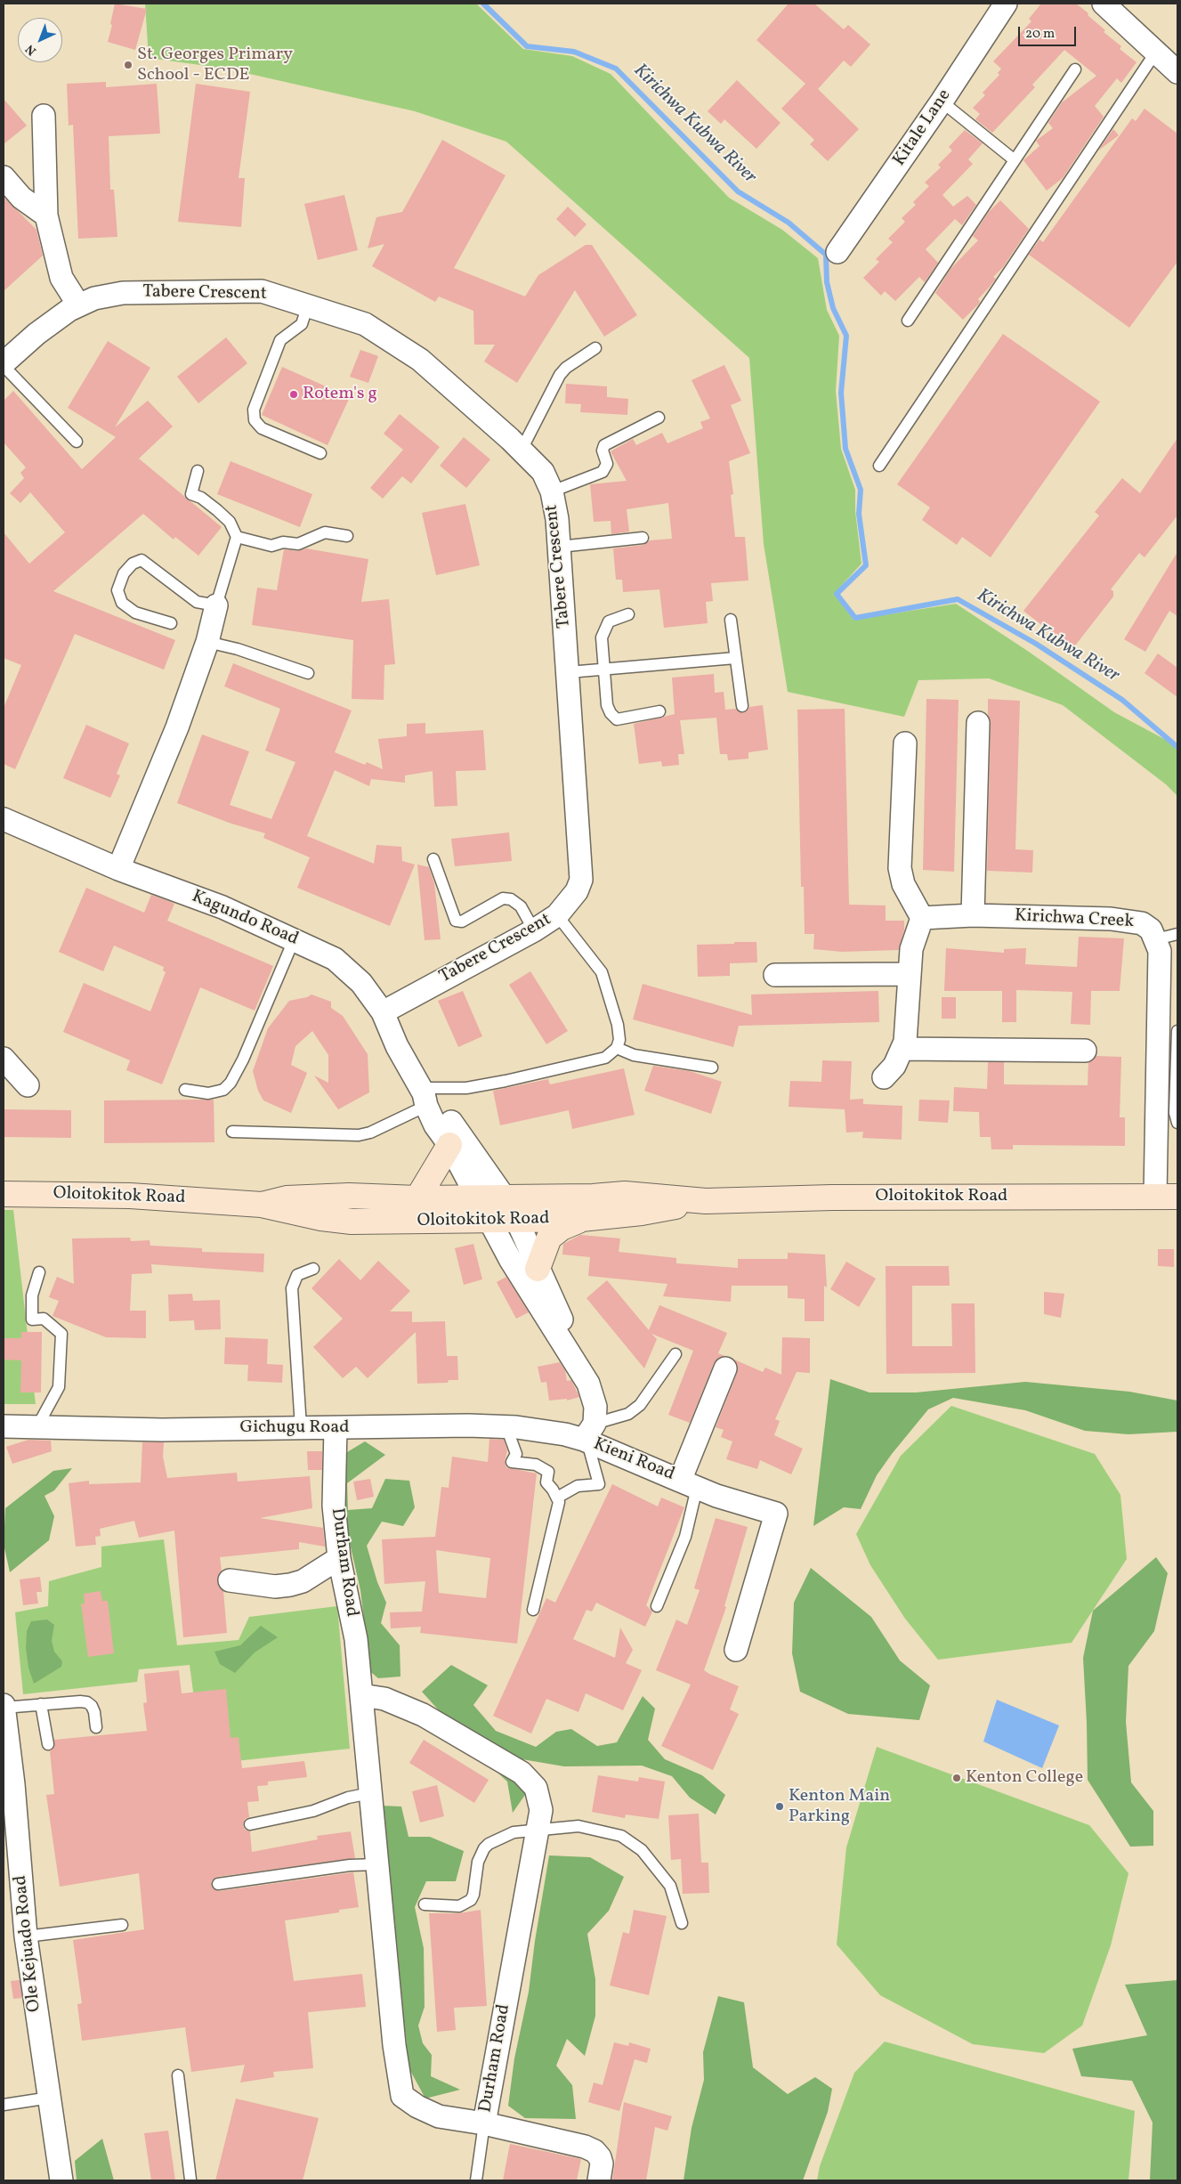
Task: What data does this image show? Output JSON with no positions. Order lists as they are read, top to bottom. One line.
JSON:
{"streets":{"main road":["Oloitokitok Road"],"street":["Kitale Lane","Tabere Crescent","Kagundo Road","Kirichwa Creek","Gichugu Road","Kieni Road","Durham Road","Ole Kejuado Road"]},"crossings":[["Tabere Crescent","Kagundo Road"],["Kagundo Road","Oloitokitok Road"],["Kagundo Road","Kieni Road"],["Kirichwa Creek","Oloitokitok Road"],["Oloitokitok Road","Kieni Road"],["Gichugu Road","Kieni Road"],["Gichugu Road","Durham Road"]],"water":["Kirichwa Kubwa River"],"places":["St. Georges Primary School - ECDE","Rotem's g","Kenton College","Kenton Main Parking"],"scale_bar":"20 m","north":"bottom left"}
